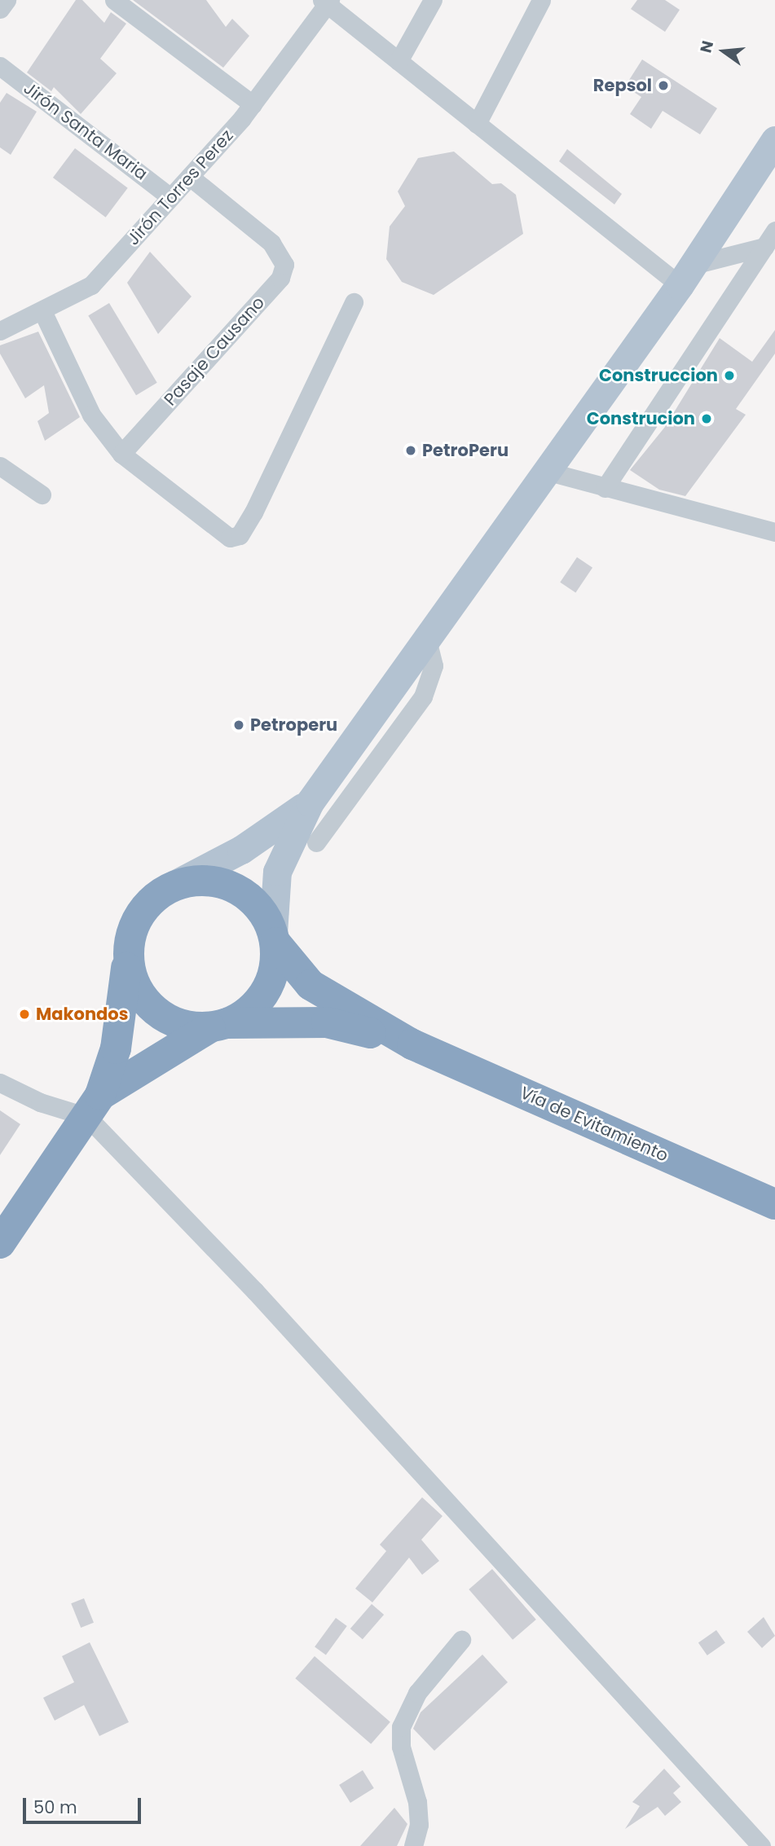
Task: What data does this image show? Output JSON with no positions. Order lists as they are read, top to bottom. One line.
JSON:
{"streets":{"highway":["Vía de Evitamiento"],"street":["Jirón Santa Maria","Jirón Torres Perez","Pasaje Causano"]},"crossings":[["Jirón Santa Maria","Jirón Torres Perez"],["Jirón Torres Perez","Pasaje Causano"]],"places":["Repsol","Construccion","Construcion","PetroPeru","Petroperu","Makondos"],"scale_bar":"50 m","north":"left"}
